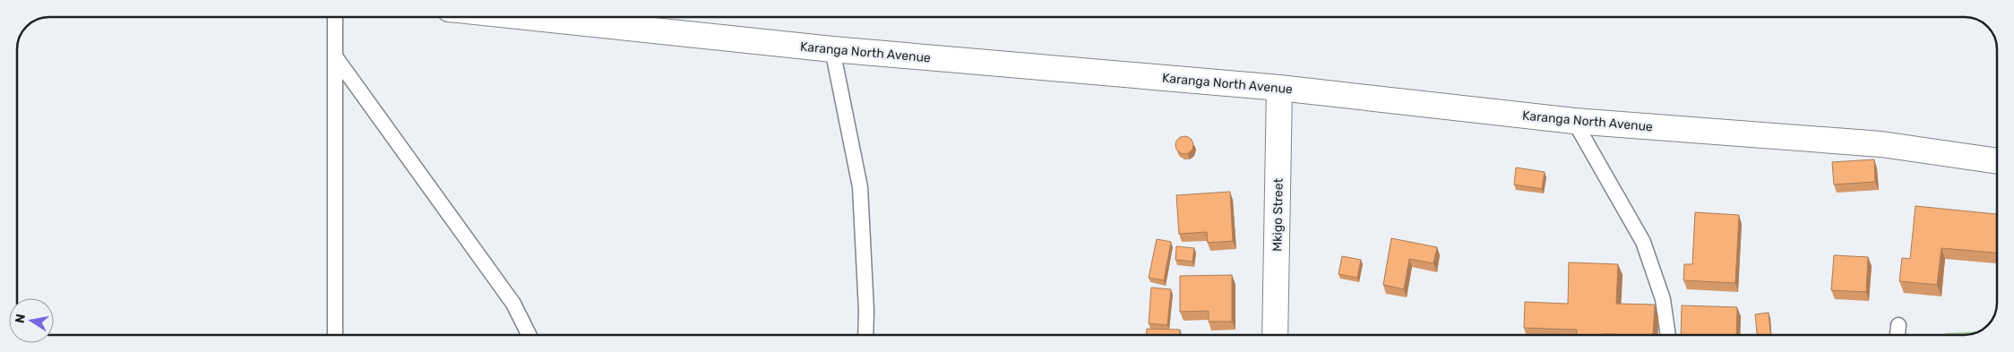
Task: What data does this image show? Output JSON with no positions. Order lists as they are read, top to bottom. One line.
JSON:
{"streets":{"street":["Karanga North Avenue","Mkigo Street"]},"crossings":[["Karanga North Avenue","Mkigo Street"]],"north":"left"}
